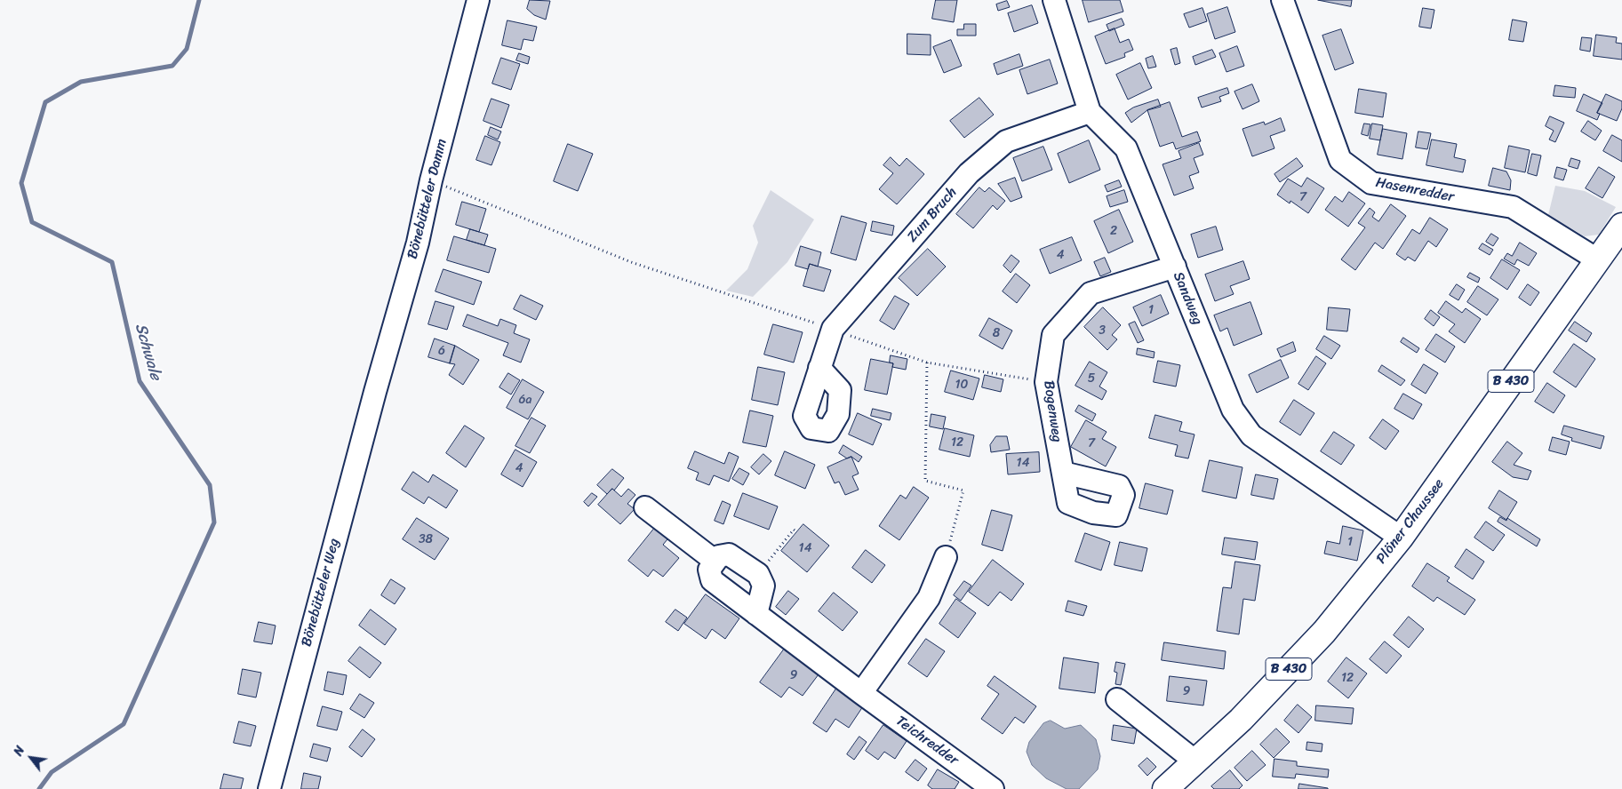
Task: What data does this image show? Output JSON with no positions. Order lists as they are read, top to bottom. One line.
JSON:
{"streets":{"main road":["B 430","Plöner Chaussee"],"street":["Hasenredder","Bönebütteler Damm","Zum Bruch","Sandweg","Bogenweg","Bönebütteler Weg","Teichredder"]},"crossings":[["Hasenredder","Plöner Chaussee"],["Bönebütteler Damm","Bönebütteler Weg"],["Zum Bruch","Sandweg"],["Sandweg","Bogenweg"],["Sandweg","Plöner Chaussee"]],"water":["Schwale"],"house_numbers":["7","2","4","1","3","8","6","5","10","6a","12","7","14","4","38","1","14","9","12","9"],"north":"top left"}
